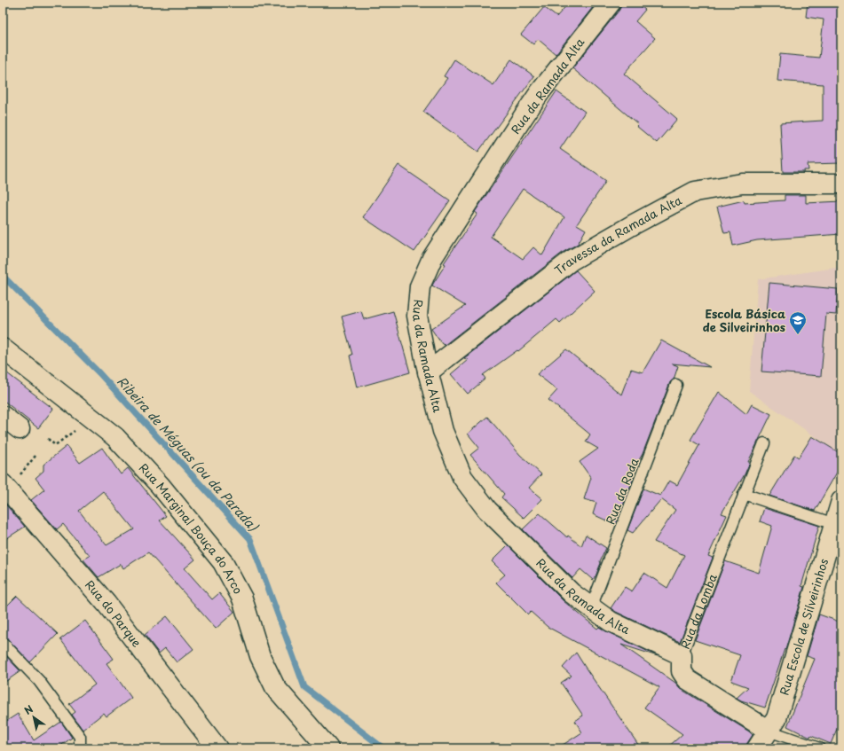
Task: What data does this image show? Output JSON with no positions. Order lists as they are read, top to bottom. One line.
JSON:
{"streets":{"street":["Rua da Ramada Alta","Travessa da Ramada Alta","Rua Marginal Bouça do Arco","Rua da Lomba","Rua do Parque","Rua Escola de Silveirinhos"],"lane":["Rua da Roda"]},"crossings":[["Rua da Ramada Alta","Travessa da Ramada Alta"],["Rua da Ramada Alta","Rua da Roda"],["Rua da Ramada Alta","Rua da Lomba"],["Rua da Lomba","Rua Escola de Silveirinhos"]],"water":["Ribeira de Méguas (ou da Parada)"],"places":{"school or university":["Escola Básica de Silveirinhos"]},"north":"top left"}
